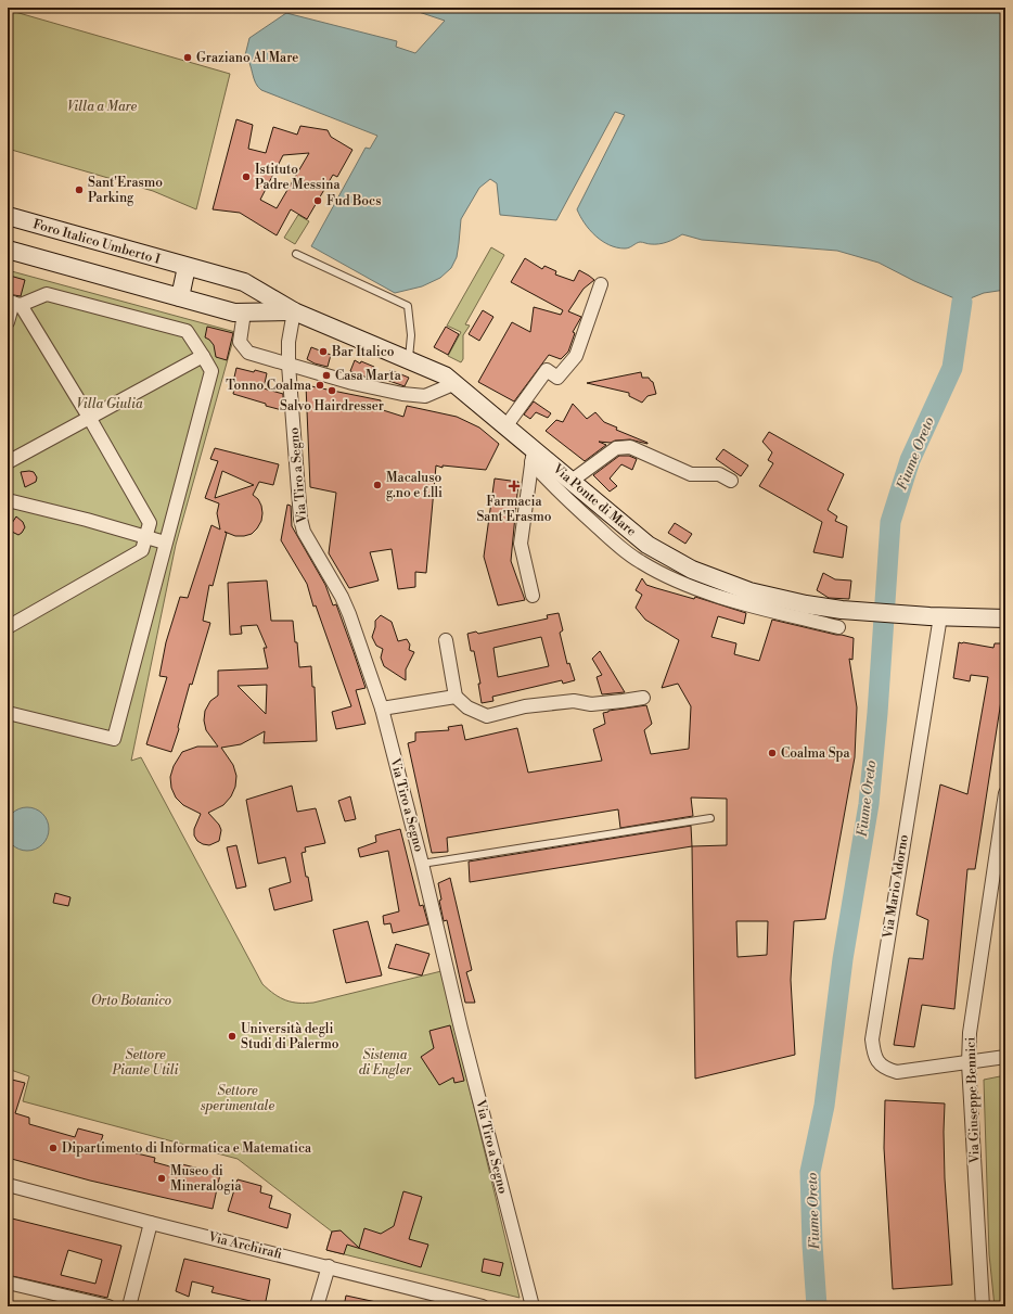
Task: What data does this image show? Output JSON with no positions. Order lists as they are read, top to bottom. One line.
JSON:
{"streets":{"main road":["Foro Italico Umberto I","Via Ponte di Mare"],"street":["Via Tiro a Segno","Via Mario Adorno","Via Giuseppe Bennici","Via Archirafi"]},"crossings":[["Foro Italico Umberto I","Via Tiro a Segno"],["Foro Italico Umberto I","Via Ponte di Mare"],["Via Ponte di Mare","Via Mario Adorno"],["Via Mario Adorno","Via Giuseppe Bennici"]],"water":["Fiume Oreto"],"parks":["Villa a Mare","Villa Giulia","Orto Botanico","Settore Piante Utili","Sistema di Engler","Settore sperimentale"],"places":{"other":["Graziano Al Mare","Istituto Padre Messina","Sant'Erasmo Parking","Fud Bocs","Bar Italico","Casa Marta","Tonno Coalma","Salvo Hairdresser","Macaluso g.no e f.lli","Coalma Spa","Università degli Studi di Palermo","Dipartimento di Informatica e Matematica","Museo di Mineralogia"],"health":["Farmacia Sant'Erasmo"]}}
